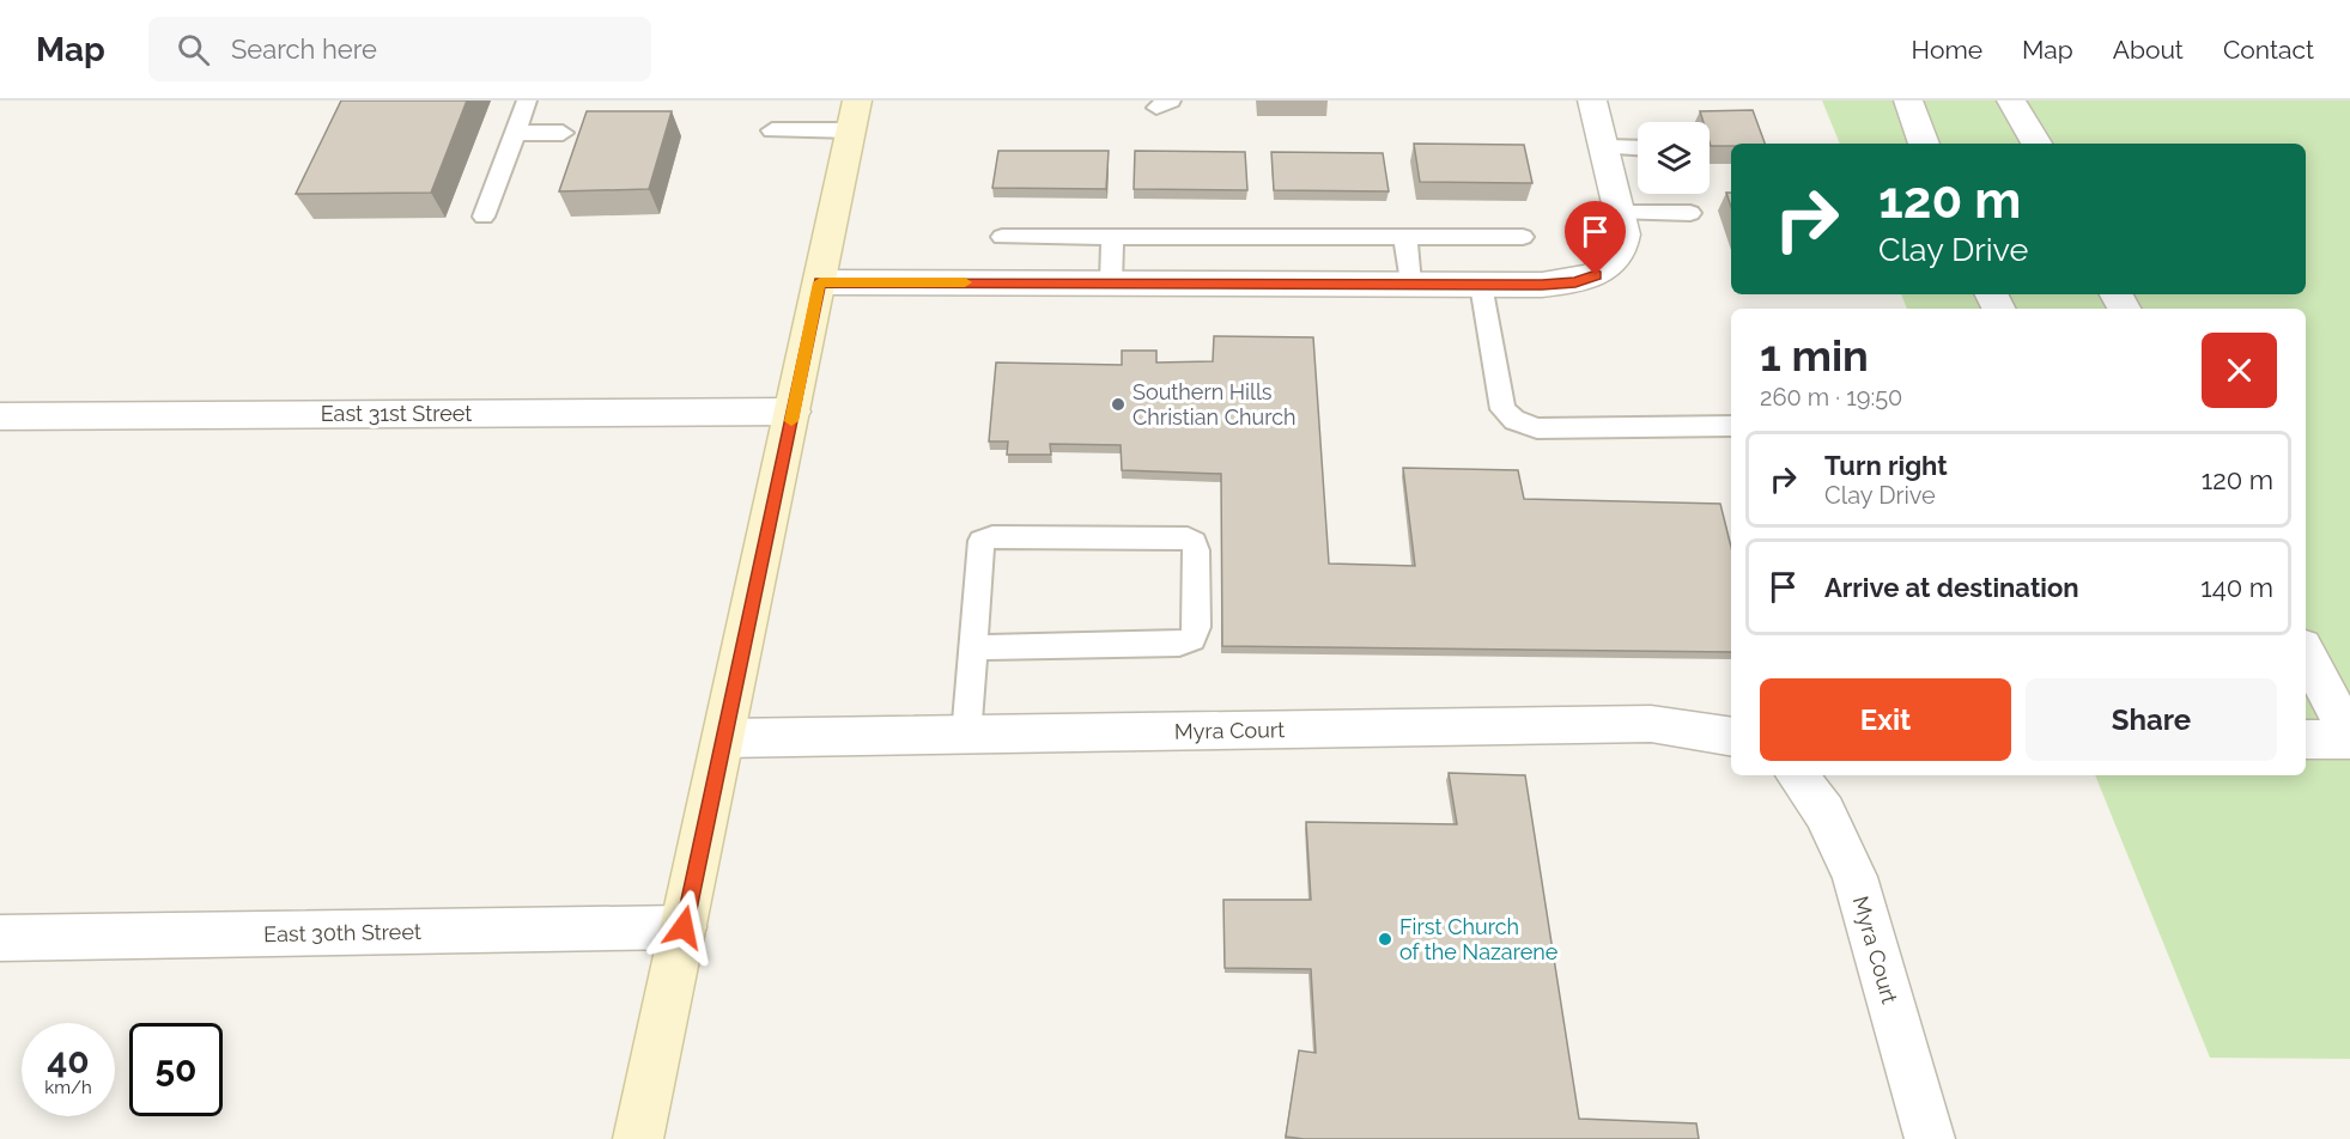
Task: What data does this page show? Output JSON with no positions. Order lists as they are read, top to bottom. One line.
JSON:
{"streets":{"street":["East 31st Street","Myra Court","East 30th Street"]},"places":["Southern Hills Christian Church","First Church of the Nazarene"],"page":{"header":"Map","search":"Search here","nav":["Home","Map","About","Contact"],"turn":["120 m","Clay Drive"],"heading":["1 min","260 m · 19:50"],"list":[{"name":"Turn right","note":"Clay Drive","value":"120 m"},{"name":"Arrive at destination","value":"140 m"}],"buttons":["Exit","Share"],"speed":"40 km/h","limit":"50"}}
